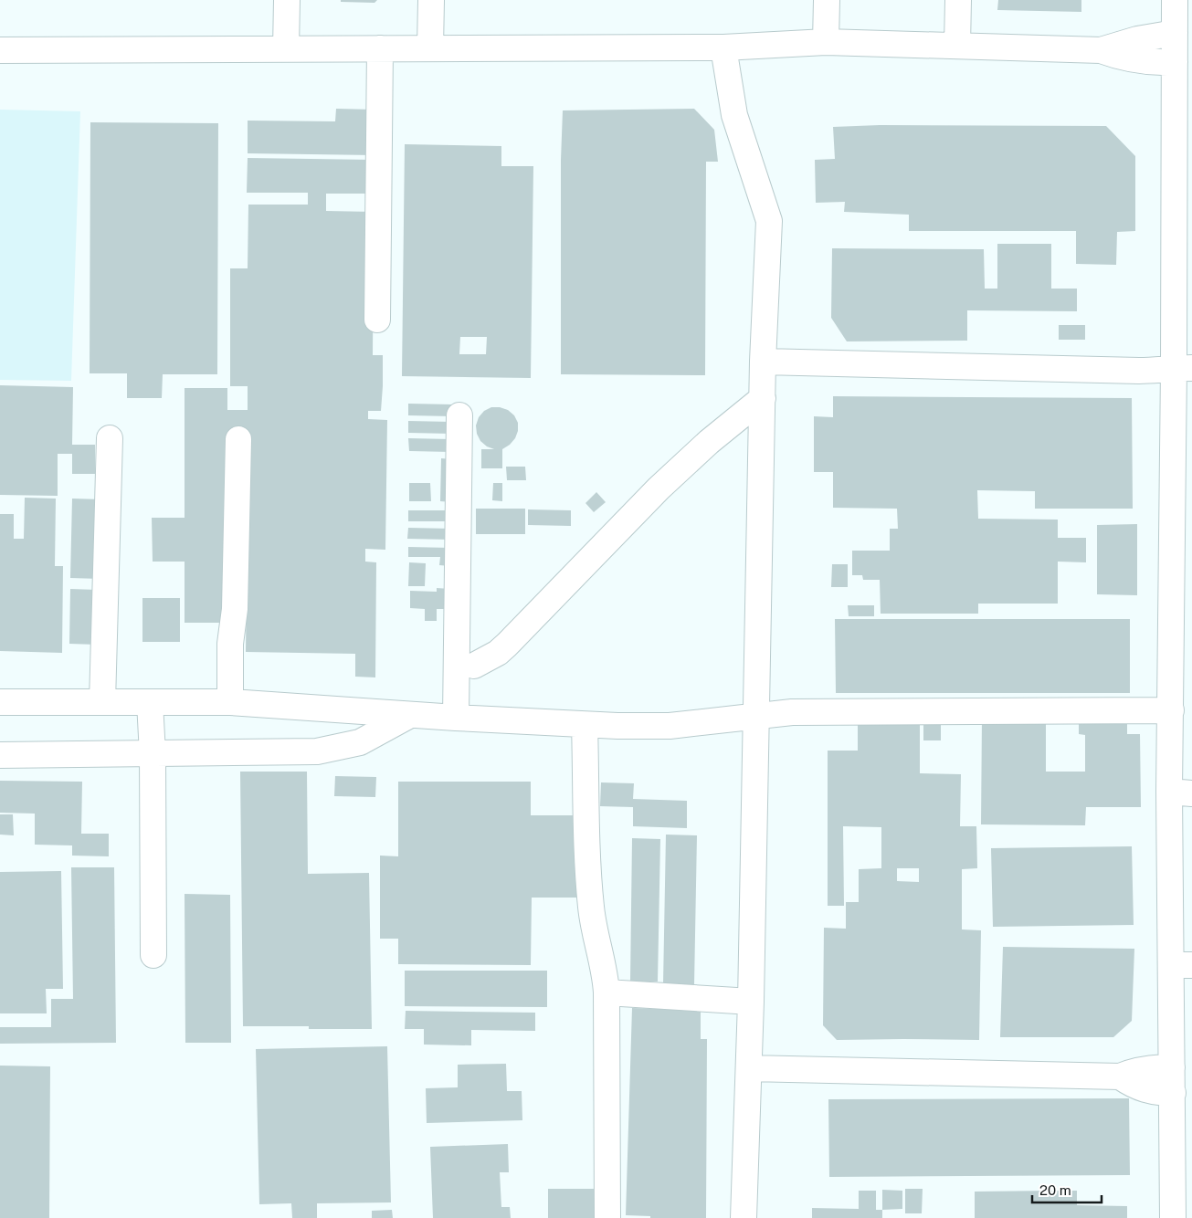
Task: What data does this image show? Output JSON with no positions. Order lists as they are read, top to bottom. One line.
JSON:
{"scale_bar":"20 m"}
